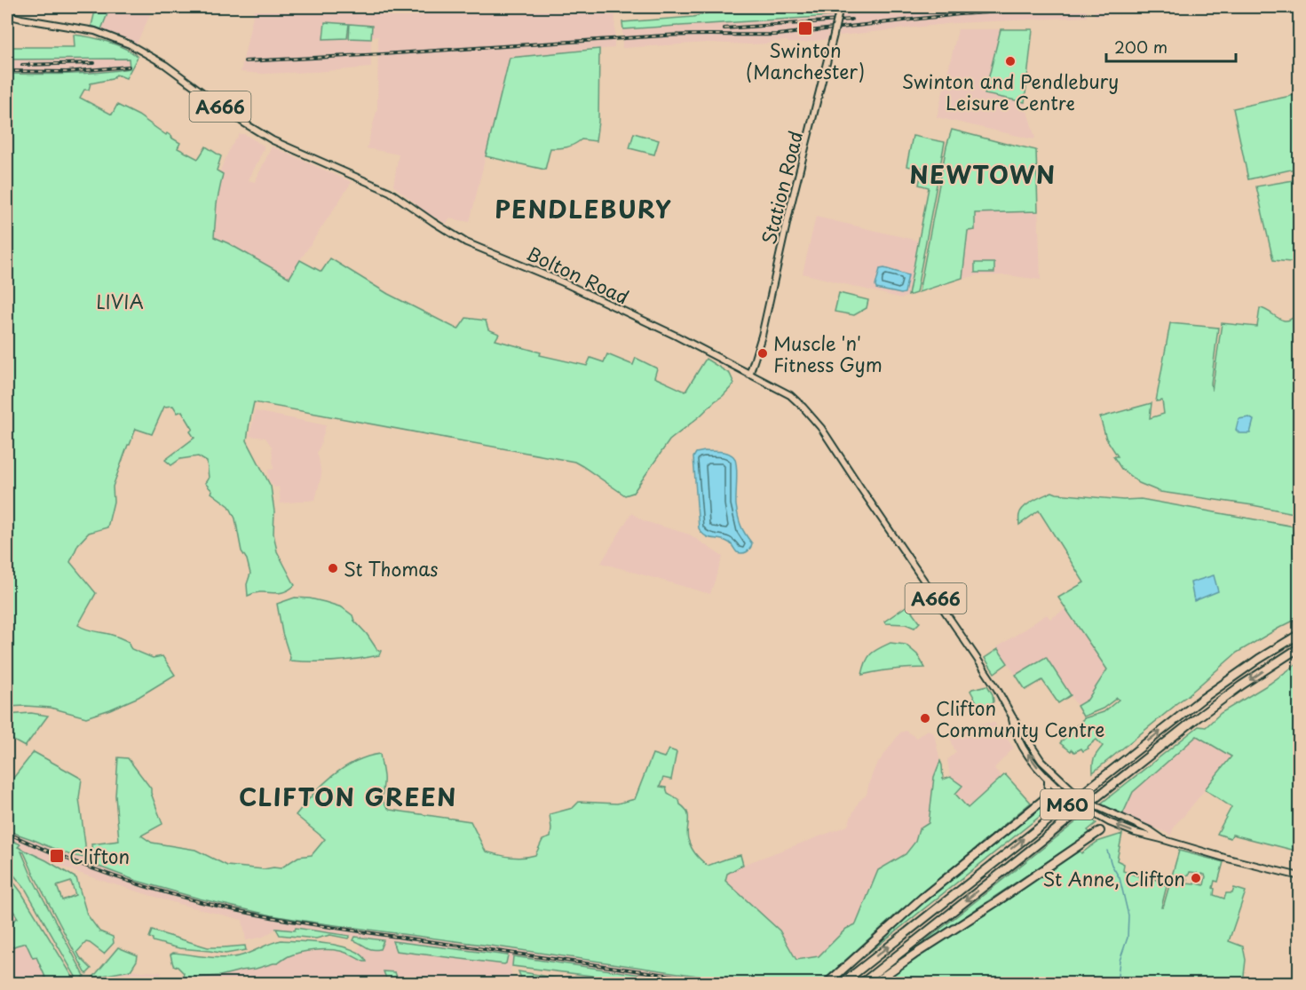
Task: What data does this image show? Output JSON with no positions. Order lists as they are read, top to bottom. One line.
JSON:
{"streets":{"highway":["M60"],"main road":["A666","Station Road","Bolton Road"]},"crossings":[["A666","Bolton Road"],["Station Road","Bolton Road"]],"districts":["NEWTOWN","PENDLEBURY","CLIFTON GREEN"],"parks":["LIVIA"],"places":{"transit":["Swinton (Manchester)","Clifton"],"other":["Swinton and Pendlebury Leisure Centre","Muscle 'n' Fitness Gym","St Thomas","Clifton Community Centre","St Anne, Clifton"]},"scale_bar":"200 m"}
